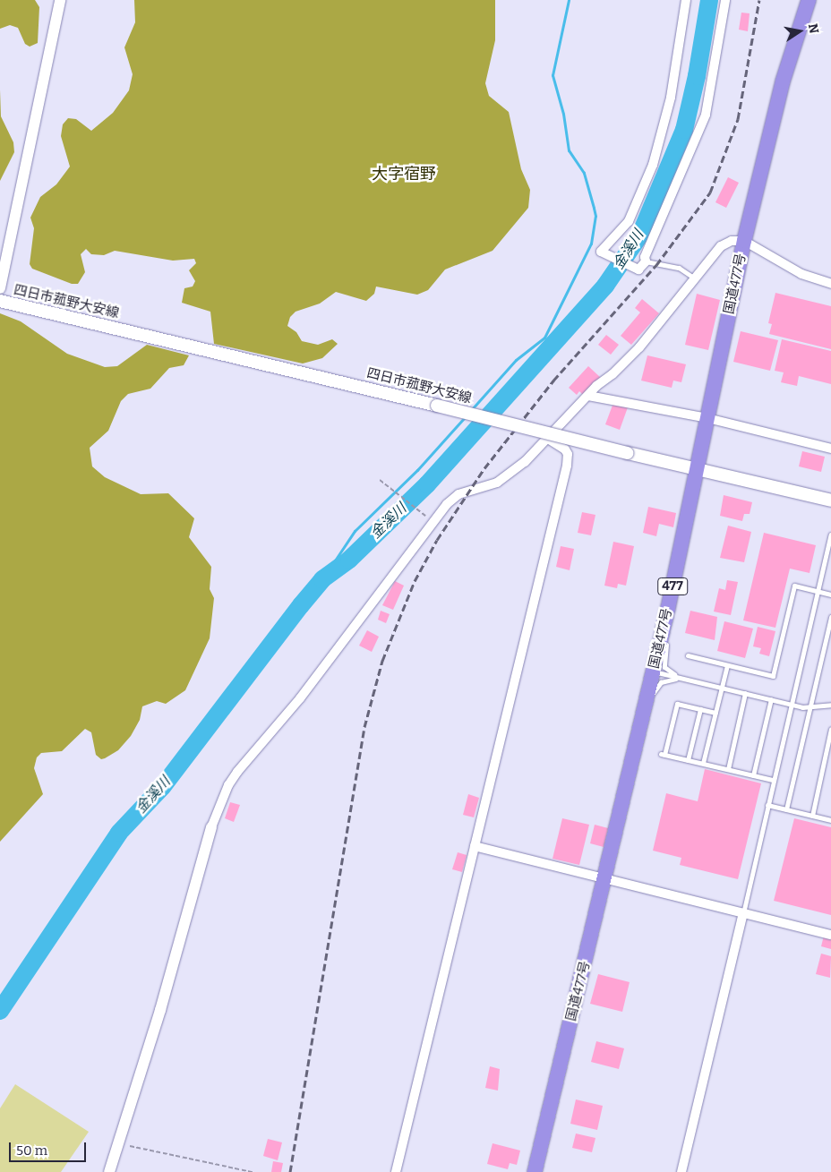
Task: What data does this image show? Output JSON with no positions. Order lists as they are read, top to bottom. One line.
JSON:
{"streets":{"highway":["国道477号","477"],"main road":["四日市菰野大安線"]},"crossings":[["国道477号","四日市菰野大安線"]],"districts":["大字宿野"],"water":["金溪川"],"scale_bar":"50 m","north":"right"}
